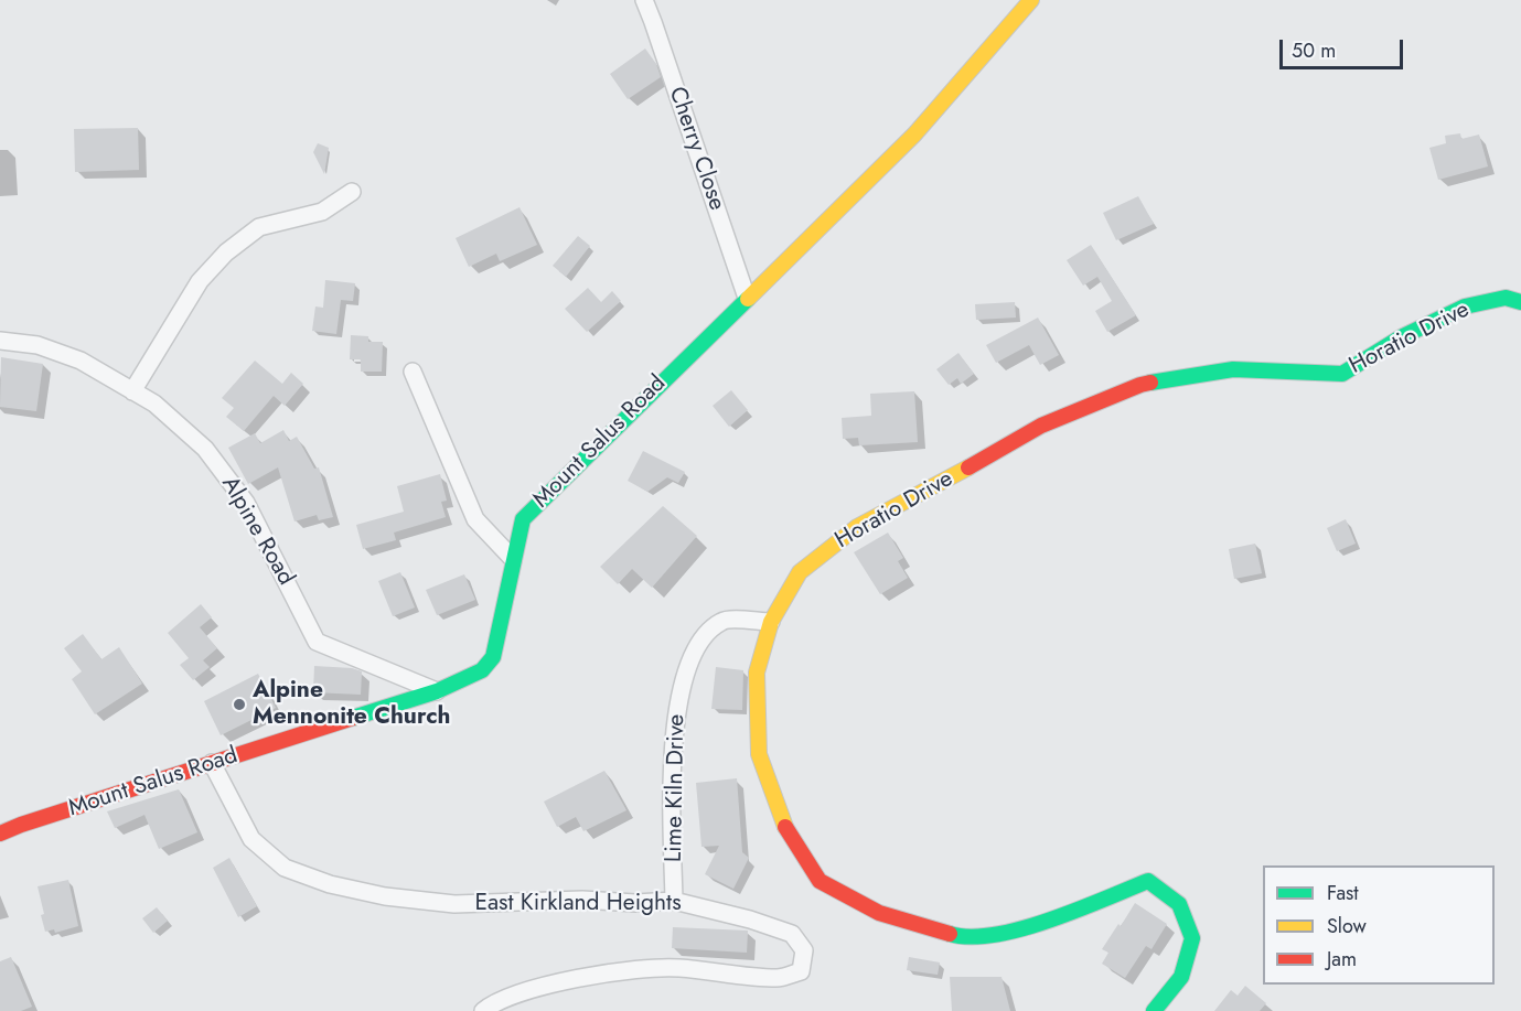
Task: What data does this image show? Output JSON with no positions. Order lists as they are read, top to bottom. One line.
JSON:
{"streets":{"street":["Cherry Close","Horatio Drive","Mount Salus Road","Alpine Road","Lime Kiln Drive","East Kirkland Heights"]},"crossings":[["Cherry Close","Mount Salus Road"],["Horatio Drive","Lime Kiln Drive"],["Mount Salus Road","Alpine Road"],["Mount Salus Road","East Kirkland Heights"],["Lime Kiln Drive","East Kirkland Heights"]],"places":["Alpine Mennonite Church"],"legend":["Fast","Slow","Jam"],"scale_bar":"50 m"}
